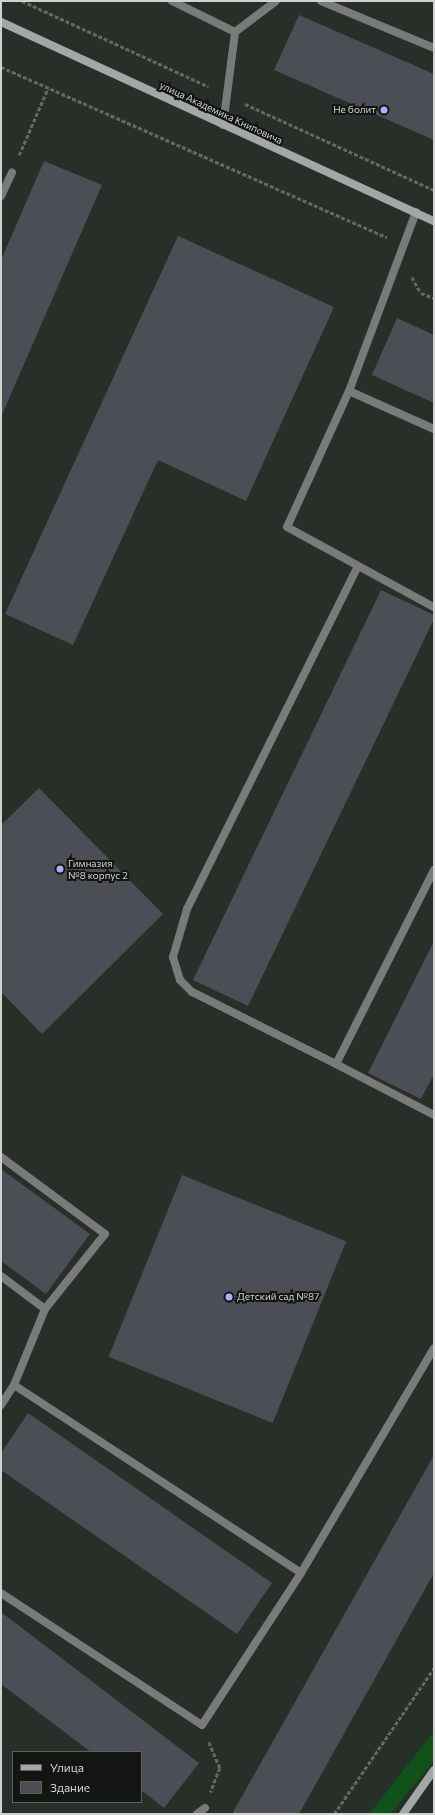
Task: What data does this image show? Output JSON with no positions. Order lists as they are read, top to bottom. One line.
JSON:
{"streets":{"main road":["улица Академика Книповича"]},"places":["Не болит","Гимназия №8 корпус 2","Детский сад №87"],"legend":["Улица","Здание"]}
